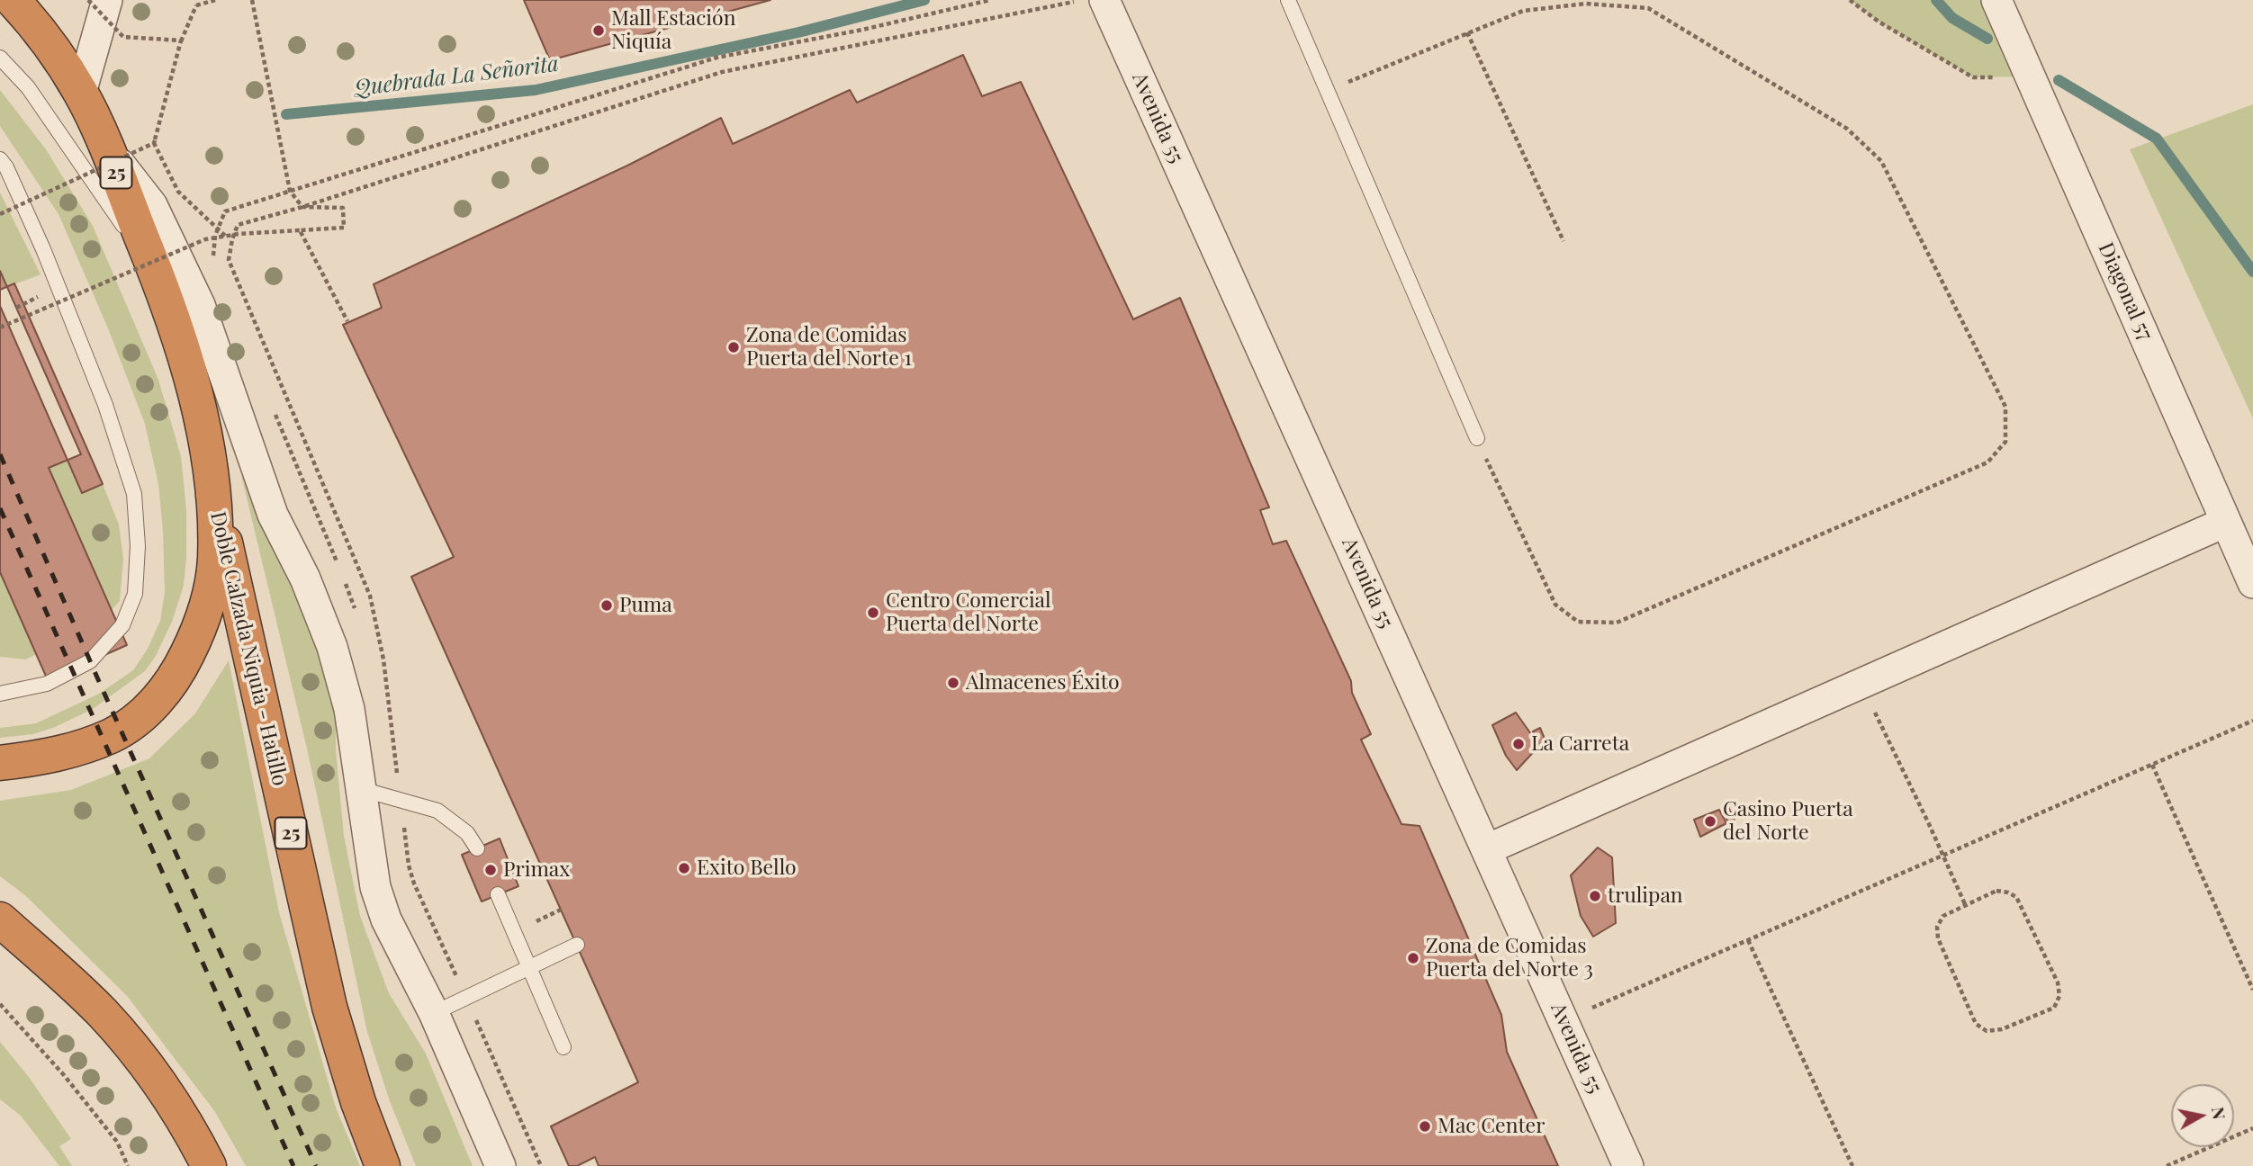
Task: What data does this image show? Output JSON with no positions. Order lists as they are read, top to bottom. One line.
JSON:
{"streets":{"highway":["25","Doble Calzada Niquia - Hatillo"],"street":["Avenida 55","Diagonal 57"]},"crossings":[["25","Doble Calzada Niquia - Hatillo"]],"water":["Quebrada La Señorita"],"places":["Mall Estación Niquía","Zona de Comidas Puerta del Norte 1","Puma","Centro Comercial Puerta del Norte","Almacenes Éxito","La Carreta","Casino Puerta del Norte","Exito Bello","Primax","trulipan","Zona de Comidas Puerta del Norte 3","Mac Center"],"north":"right"}
